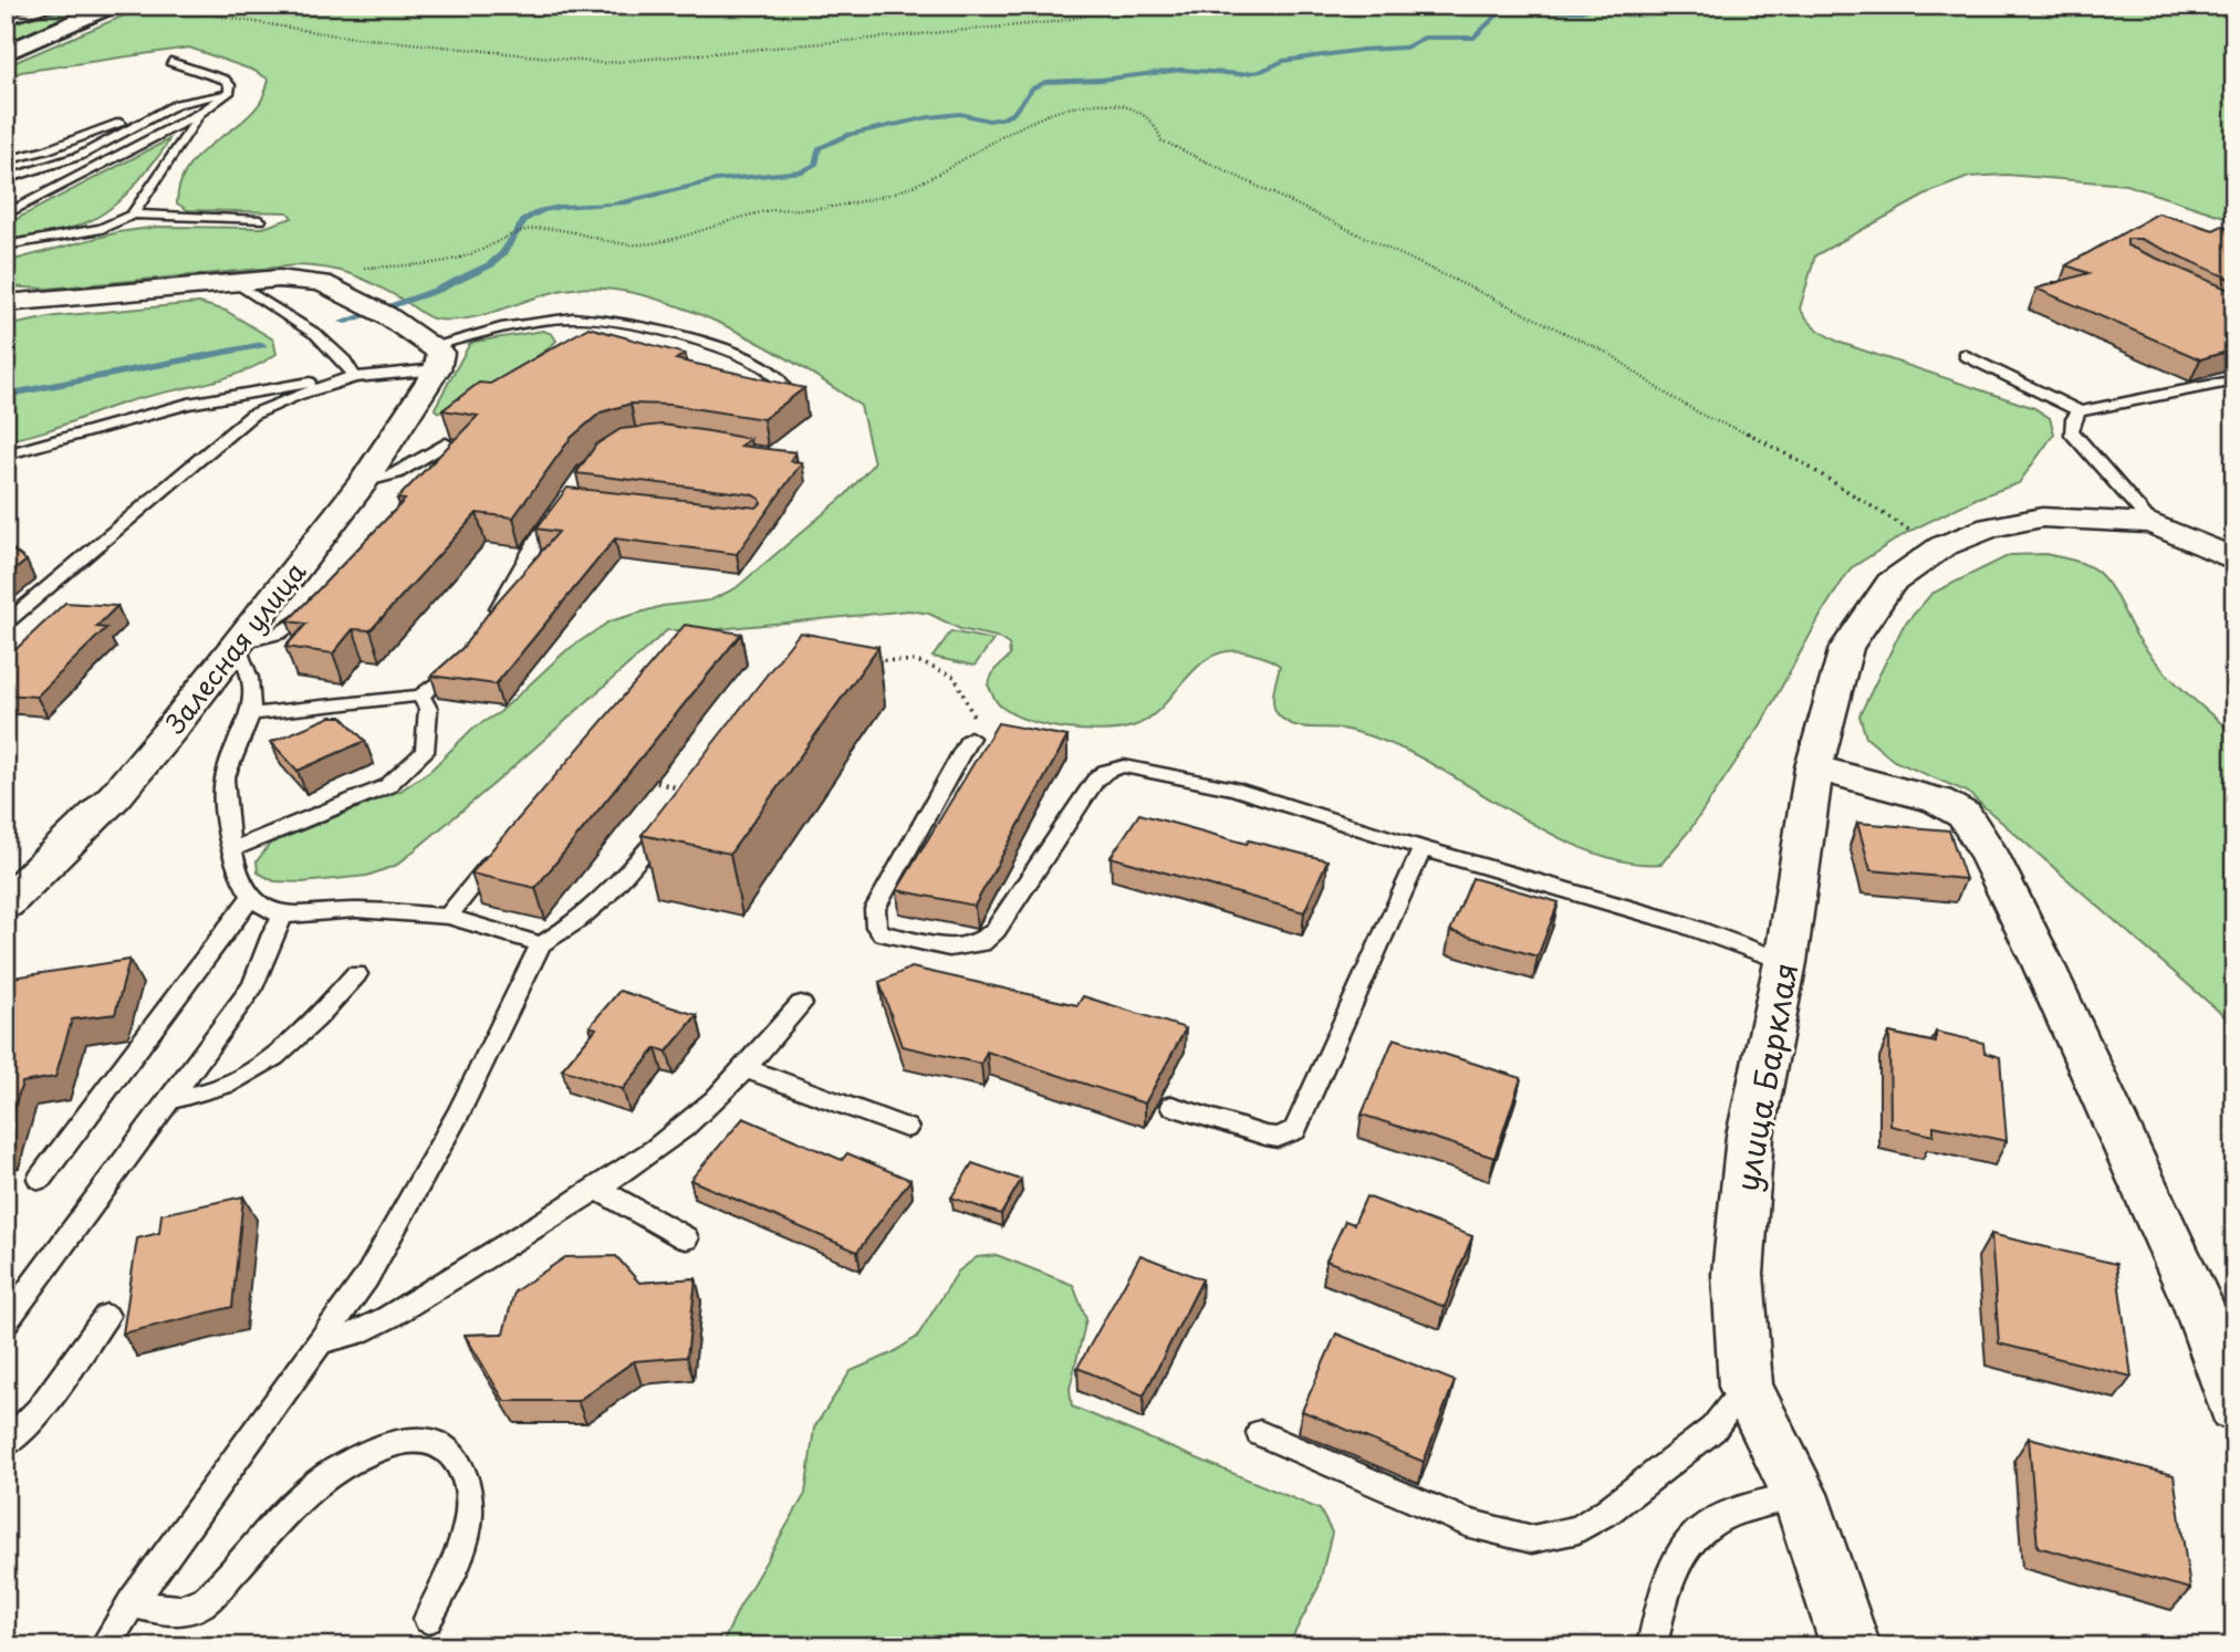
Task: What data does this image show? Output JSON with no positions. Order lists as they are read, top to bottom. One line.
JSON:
{"streets":{"street":["Залесная улица","улица Барклая"]}}
